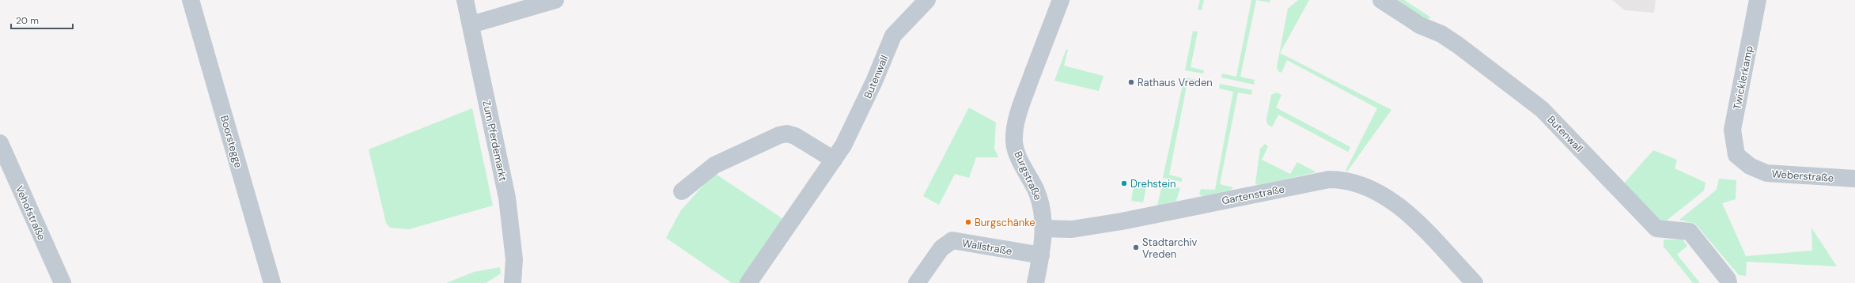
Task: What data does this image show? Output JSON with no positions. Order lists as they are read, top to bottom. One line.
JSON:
{"streets":{"street":["Butenwall","Twicklerkamp","Zum Pferdemarkt","Boorstegge","Burgstraße","Weberstraße","Gartenstraße","Vehofstraße","Wallstraße"]},"crossings":[["Twicklerkamp","Weberstraße"],["Burgstraße","Gartenstraße"],["Burgstraße","Wallstraße"]],"places":["Rathaus Vreden","Drehstein","Burgschänke","Stadtarchiv Vreden"],"scale_bar":"20 m"}
